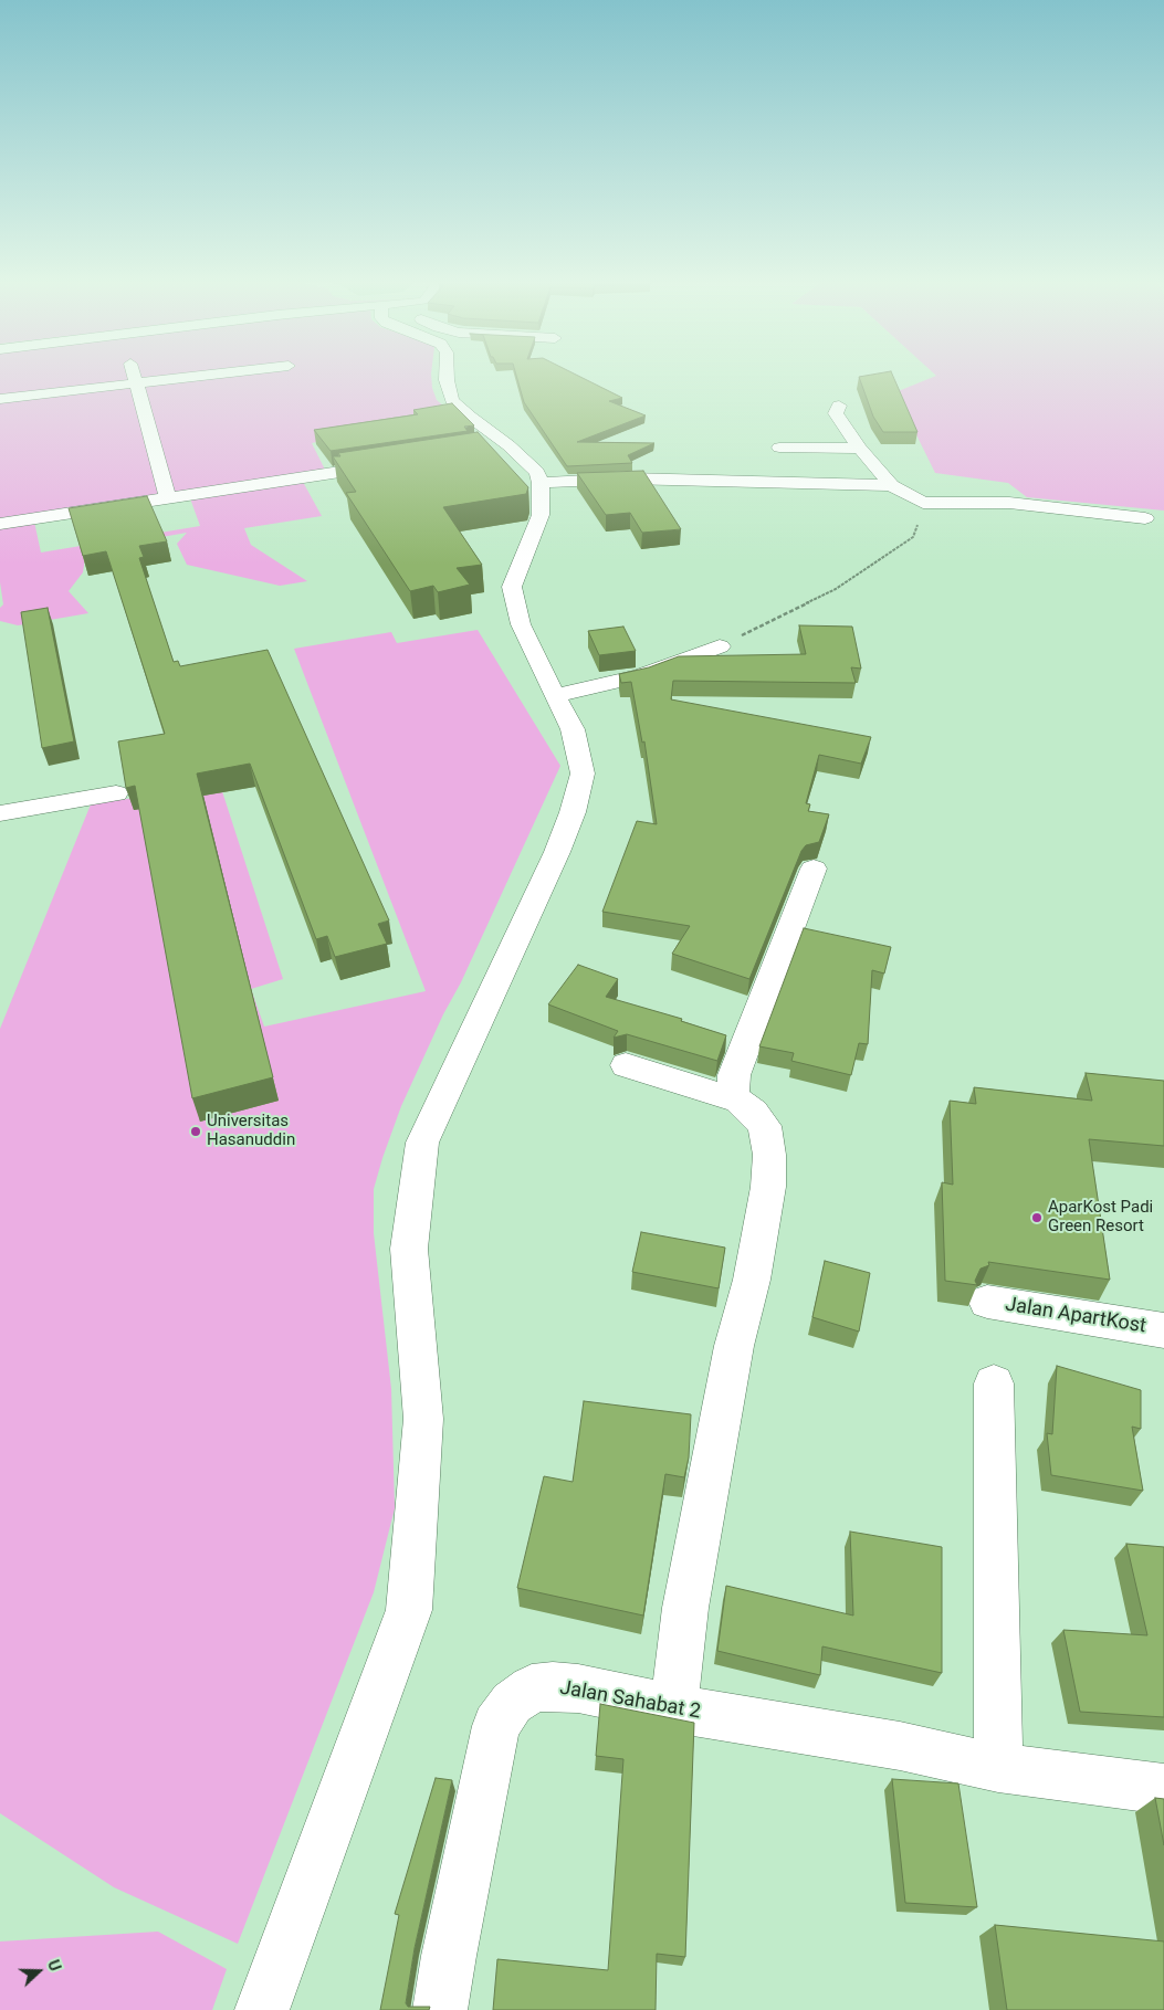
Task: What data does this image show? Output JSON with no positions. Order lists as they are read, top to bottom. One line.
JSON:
{"streets":{"street":["Jalan ApartKost","Jalan Sahabat 2"]},"places":["Universitas Hasanuddin","AparKost Padi Green Resort"],"north":"right"}
